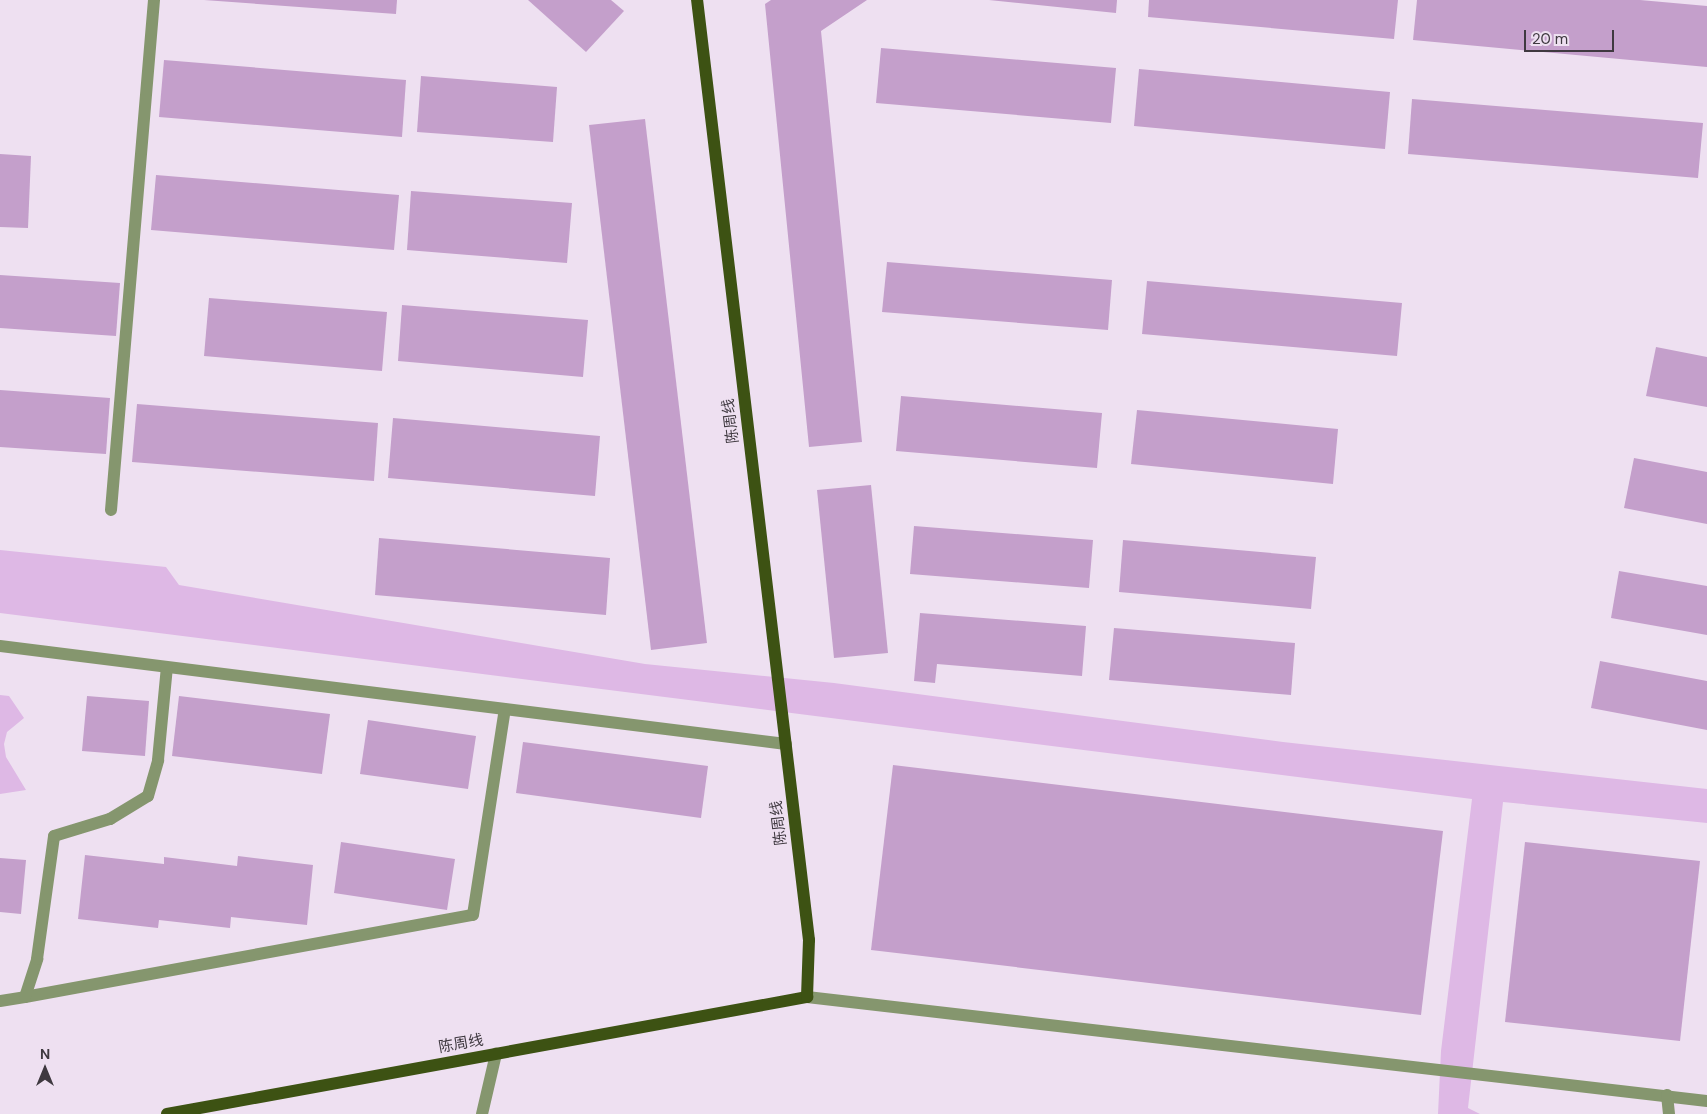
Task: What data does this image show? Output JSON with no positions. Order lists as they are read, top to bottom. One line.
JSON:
{"streets":{"main road":["陈周线"]},"scale_bar":"20 m","north":"top"}
